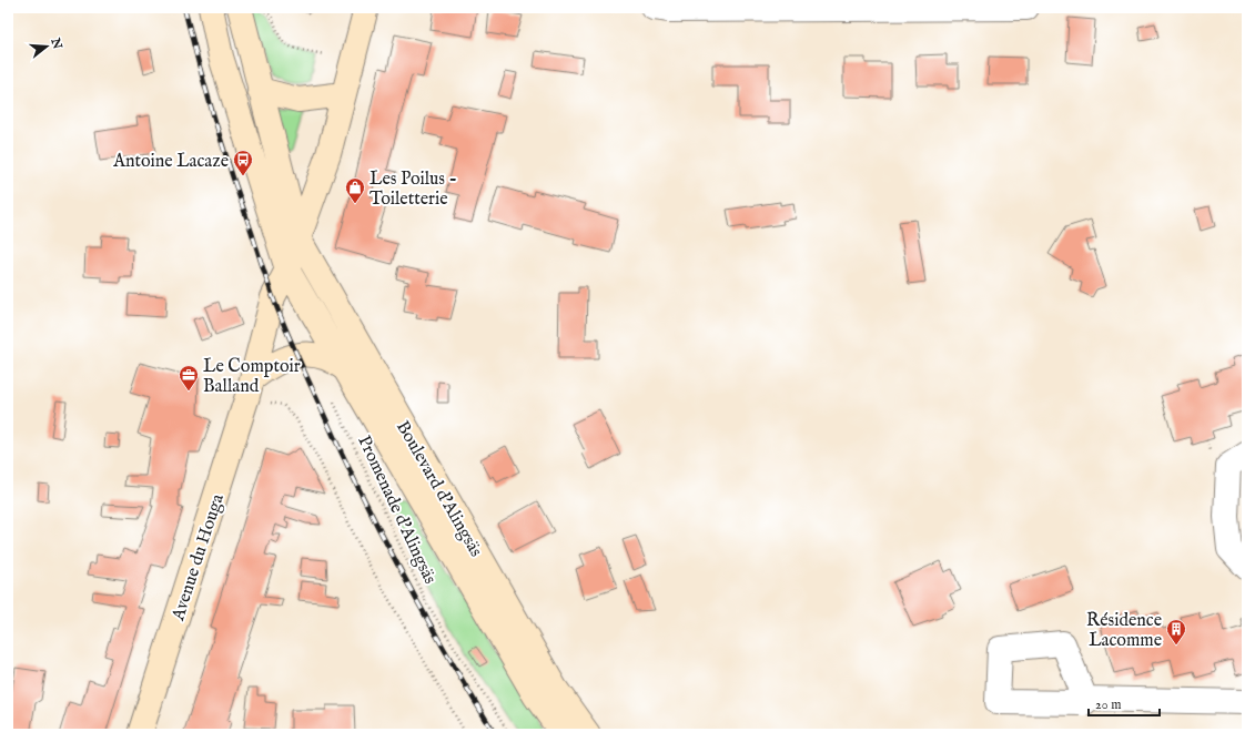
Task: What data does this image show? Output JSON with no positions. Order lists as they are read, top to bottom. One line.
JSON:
{"streets":{"main road":["Boulevard d'Alingsäs","Avenue du Houga"],"path":["Promenade d'Alingsäs"]},"crossings":[["Boulevard d'Alingsäs","Avenue du Houga"]],"places":{"bus stop":["Antoine Lacaze"],"shop":["Les Poilus - Toiletterie"],"office":["Le Comptoir Balland"],"building":["Résidence Lacomme"]},"scale_bar":"20 m","north":"right"}
